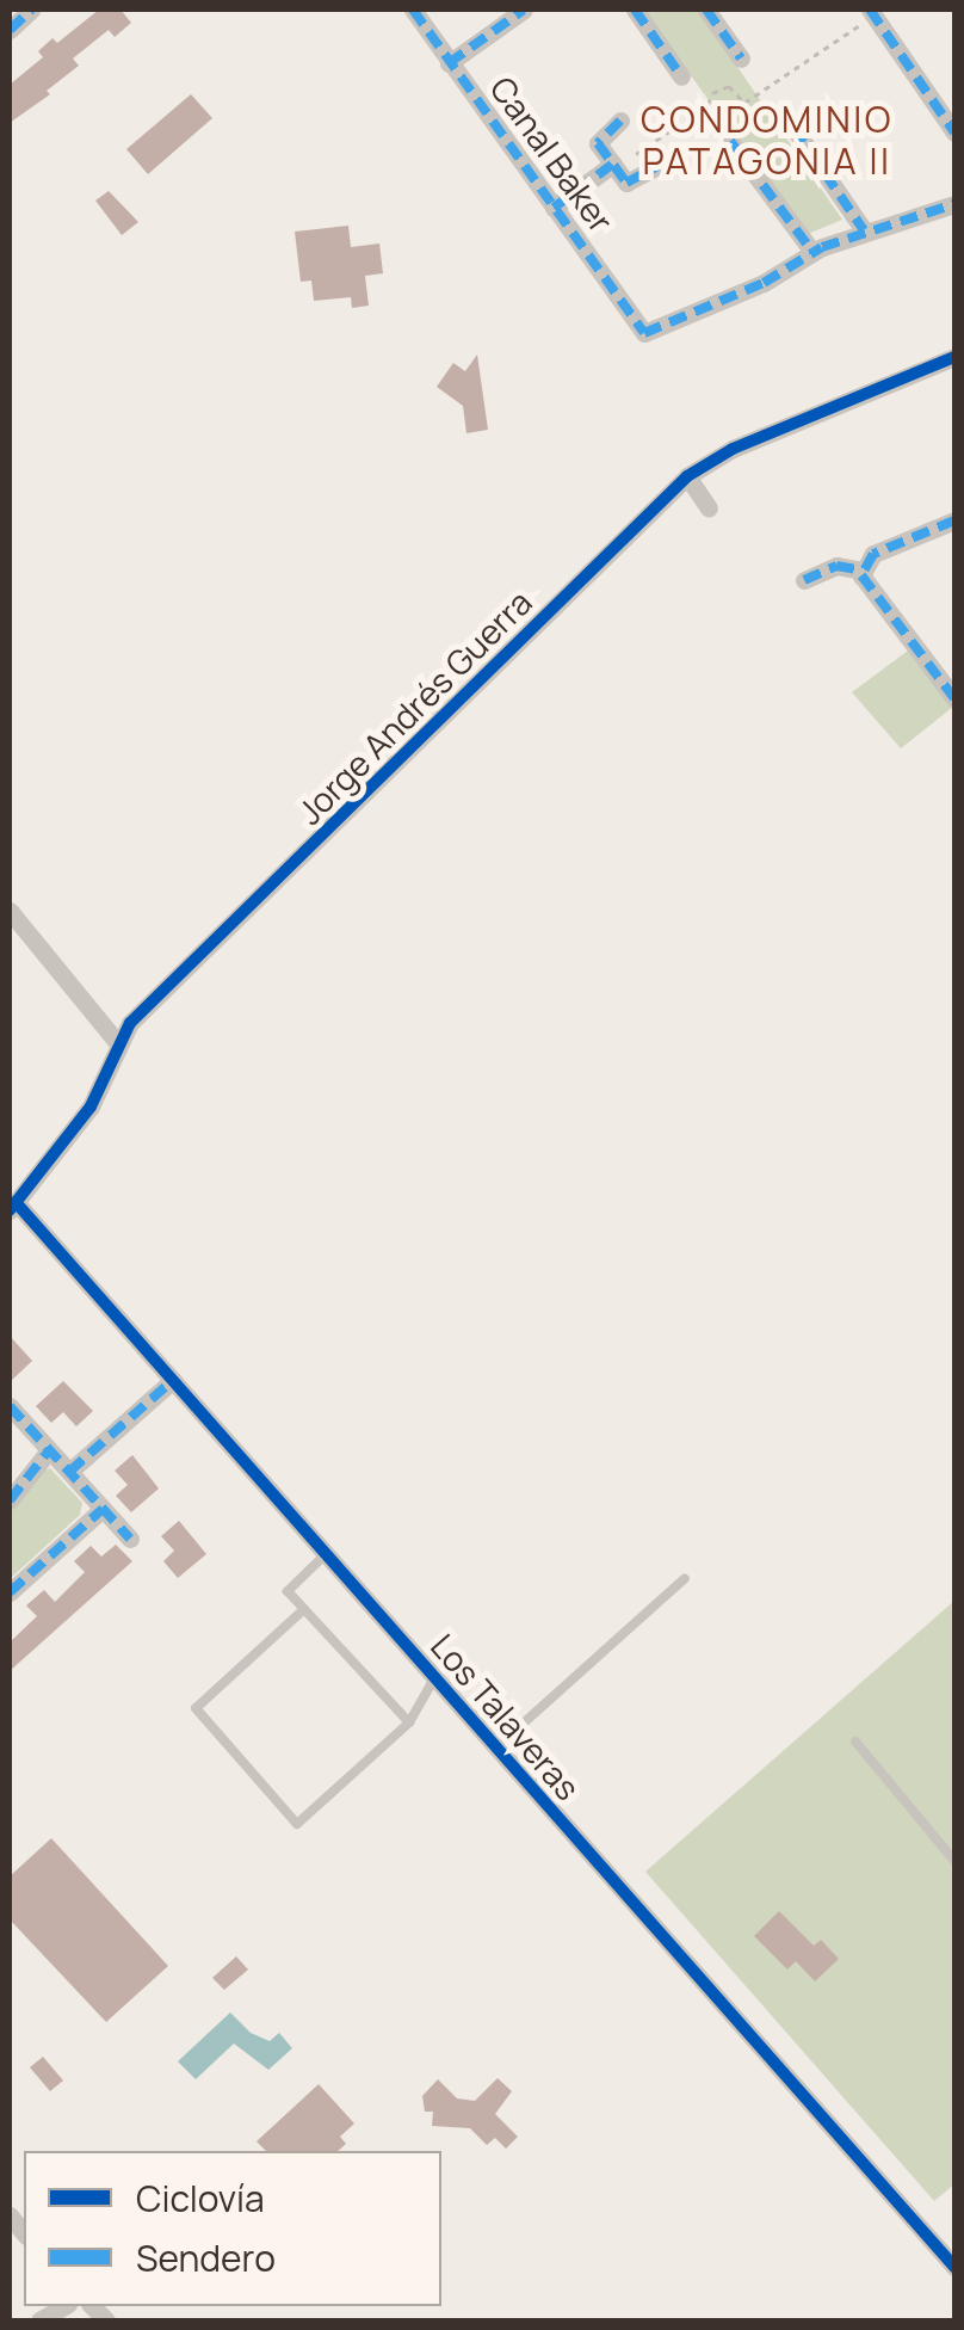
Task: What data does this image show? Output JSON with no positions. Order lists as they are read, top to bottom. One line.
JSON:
{"streets":{"street":["Canal Baker","Jorge Andrés Guerra","Los Talaveras"]},"crossings":[["Jorge Andrés Guerra","Los Talaveras"]],"districts":["CONDOMINIO PATAGONIA II"],"legend":["Ciclovía","Sendero"]}
